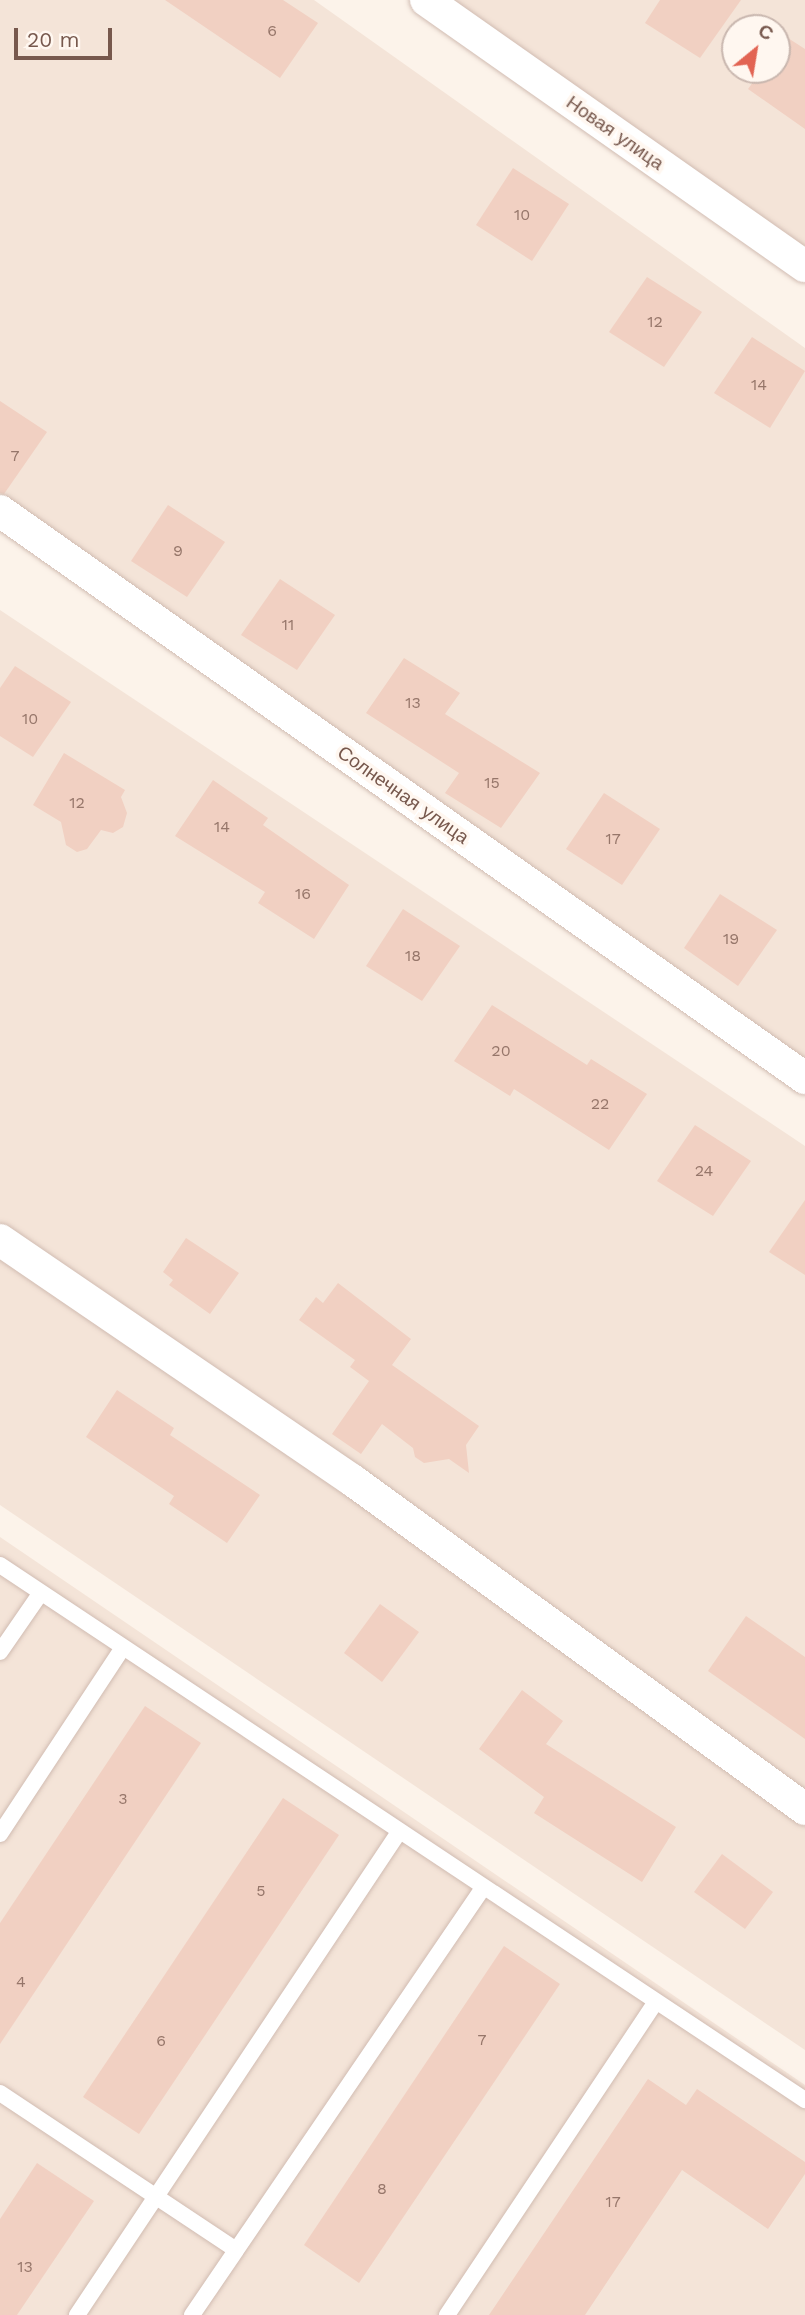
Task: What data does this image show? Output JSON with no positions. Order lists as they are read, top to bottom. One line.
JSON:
{"streets":{"street":["Новая улица","Солнечная улица"]},"house_numbers":["6","10","12","14","7","9","11","13","10","15","12","14","17","16","19","18","20","22","24","3","5","4","7","6","8","17","13"],"scale_bar":"20 m","north":"top right"}
